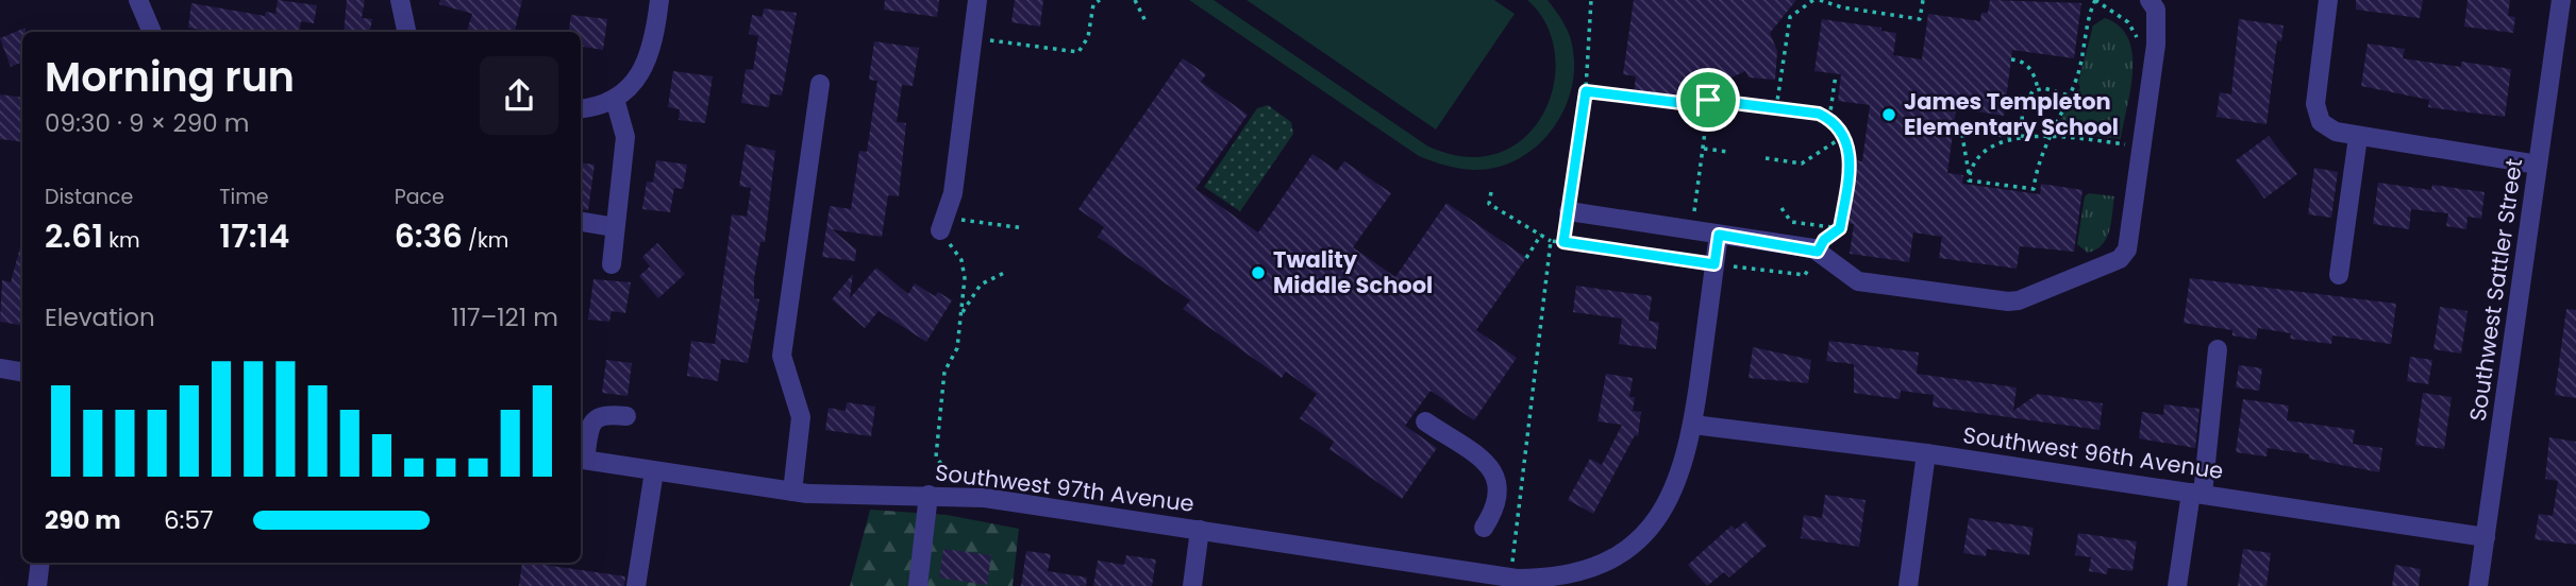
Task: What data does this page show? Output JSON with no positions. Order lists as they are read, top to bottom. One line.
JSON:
{"streets":{"street":["Southwest Sattler Street","Southwest 96th Avenue","Southwest 97th Avenue"]},"crossings":[["Southwest Sattler Street","Southwest 96th Avenue"],["Southwest 96th Avenue","Southwest 97th Avenue"]],"places":["James Templeton Elementary School","Twality Middle School"],"page":{"heading":["Morning run","09:30 · 9 × 290 m"],"stats":[["Distance","2.61 km"],["Time","17:14"],["Pace","6:36 /km"]],"chart":["Elevation","117–121 m"],"list":[{"name":"290 m","note":"6:57"}]}}
